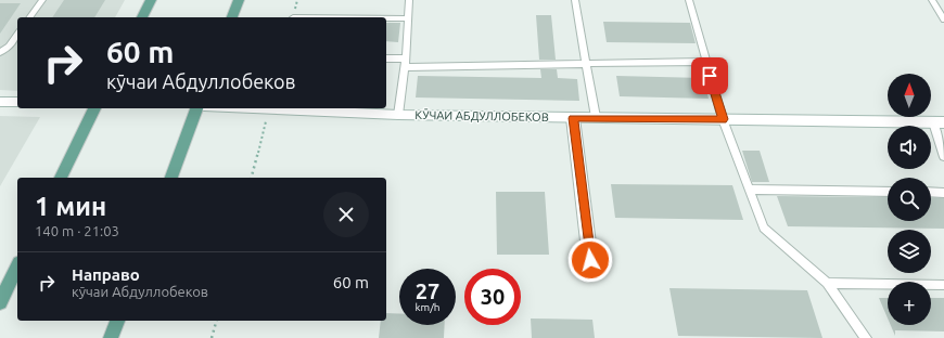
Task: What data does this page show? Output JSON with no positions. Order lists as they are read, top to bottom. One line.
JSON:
{"streets":{"street":["КӮЧАИ АБДУЛЛОБЕКОВ"]},"north":"top","page":{"turn":["60 m","кӯчаи Абдуллобеков"],"map_buttons":"+","heading":["1 мин","140 m · 21:03"],"list":[{"name":"Направо","note":"кӯчаи Абдуллобеков","value":"60 m"}],"speed":"27 km/h","limit":"30"}}
